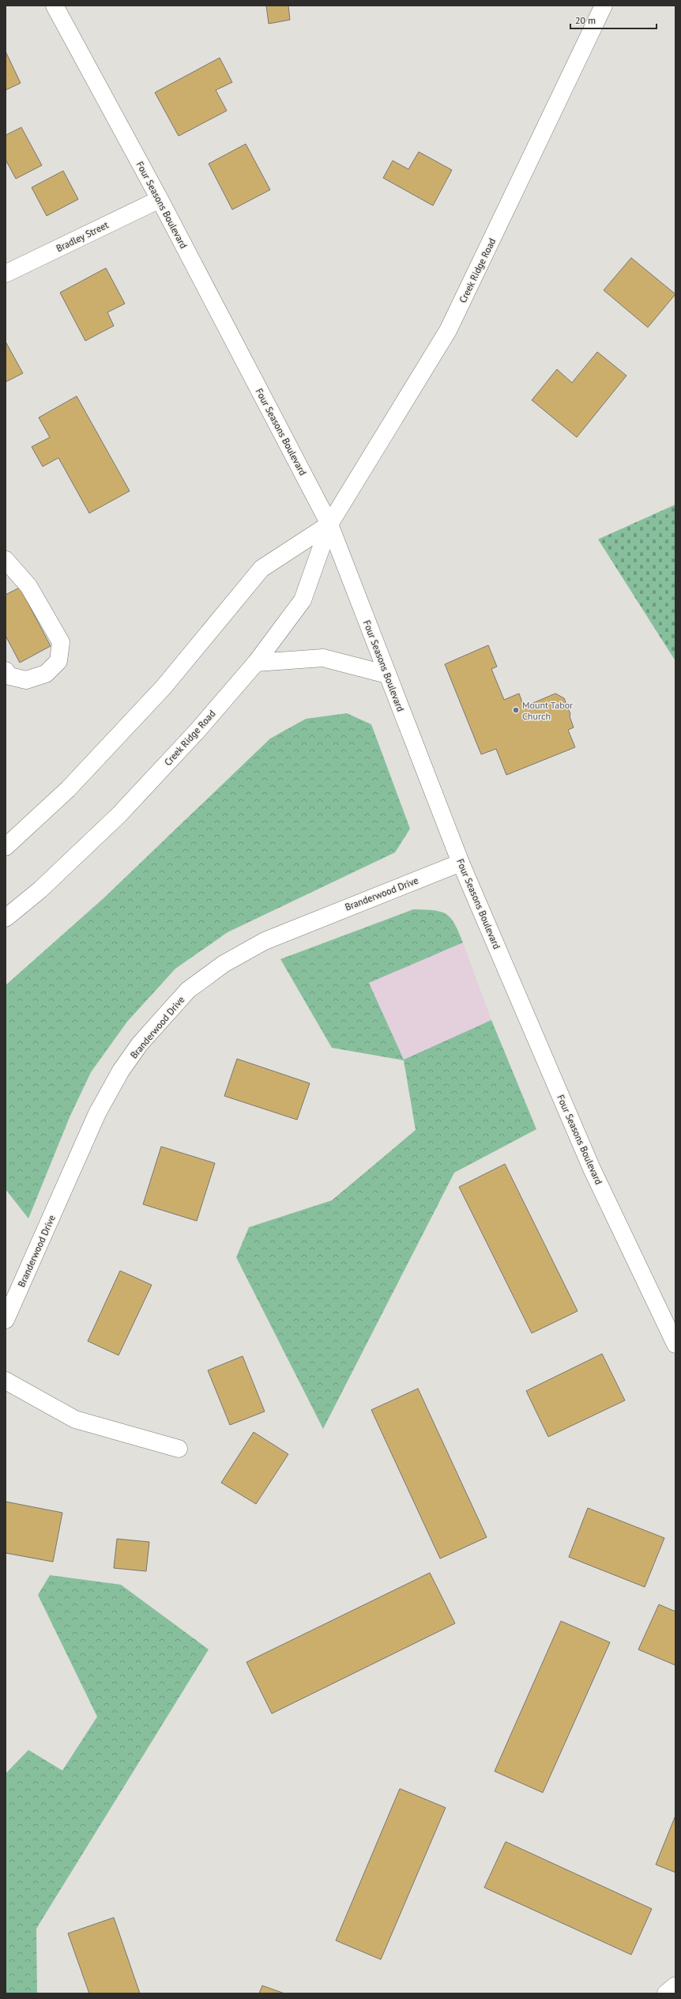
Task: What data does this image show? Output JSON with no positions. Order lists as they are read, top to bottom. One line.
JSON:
{"streets":{"street":["Four Seasons Boulevard","Bradley Street","Creek Ridge Road","Branderwood Drive"]},"crossings":[["Four Seasons Boulevard","Bradley Street"],["Four Seasons Boulevard","Creek Ridge Road"],["Four Seasons Boulevard","Branderwood Drive"]],"places":["Mount Tabor Church"],"scale_bar":"20 m"}
